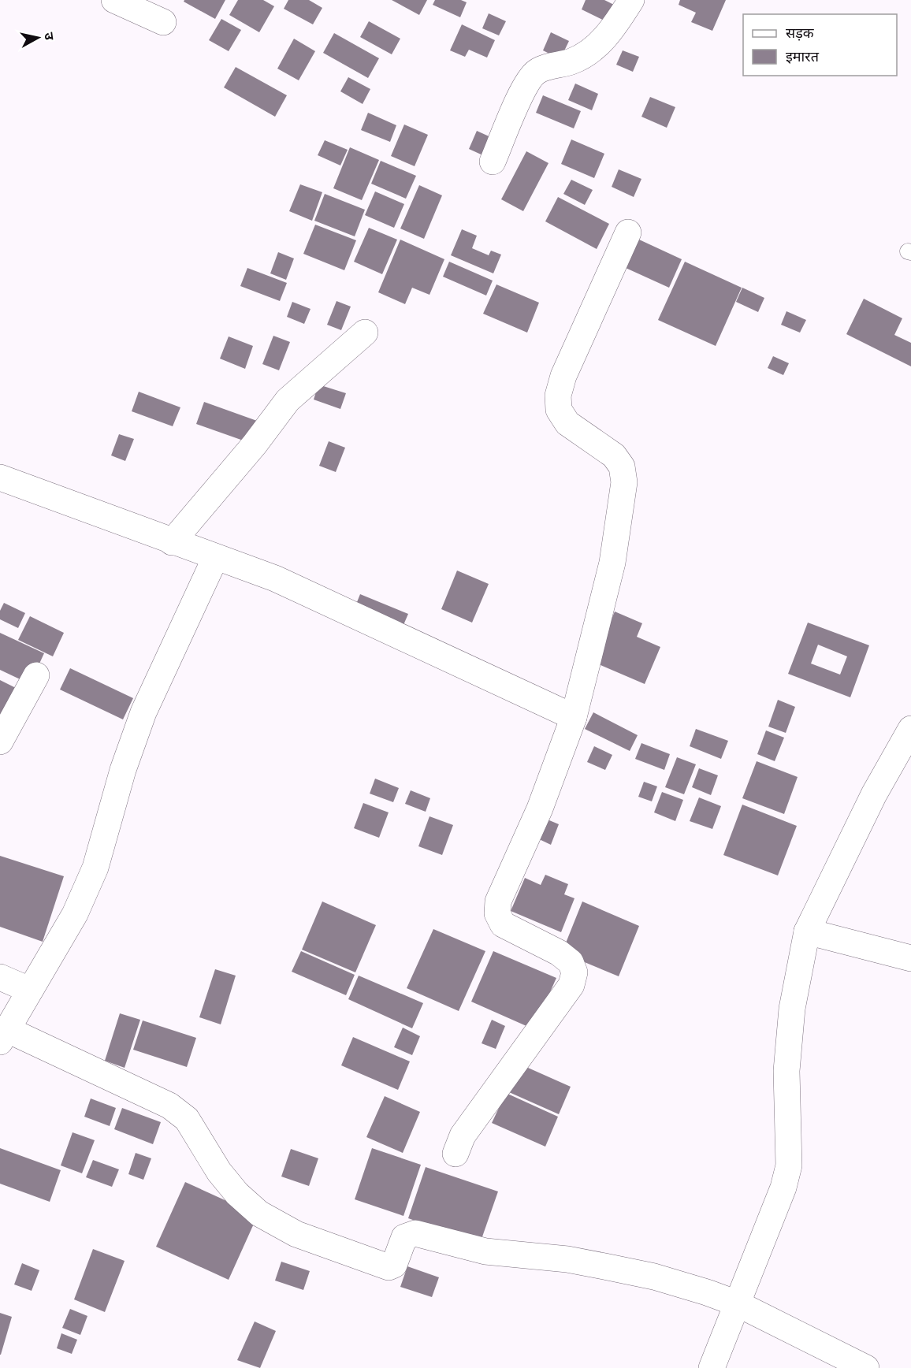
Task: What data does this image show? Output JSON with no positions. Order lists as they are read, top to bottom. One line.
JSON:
{"legend":["सड़क","इमारत"],"north":"right"}
